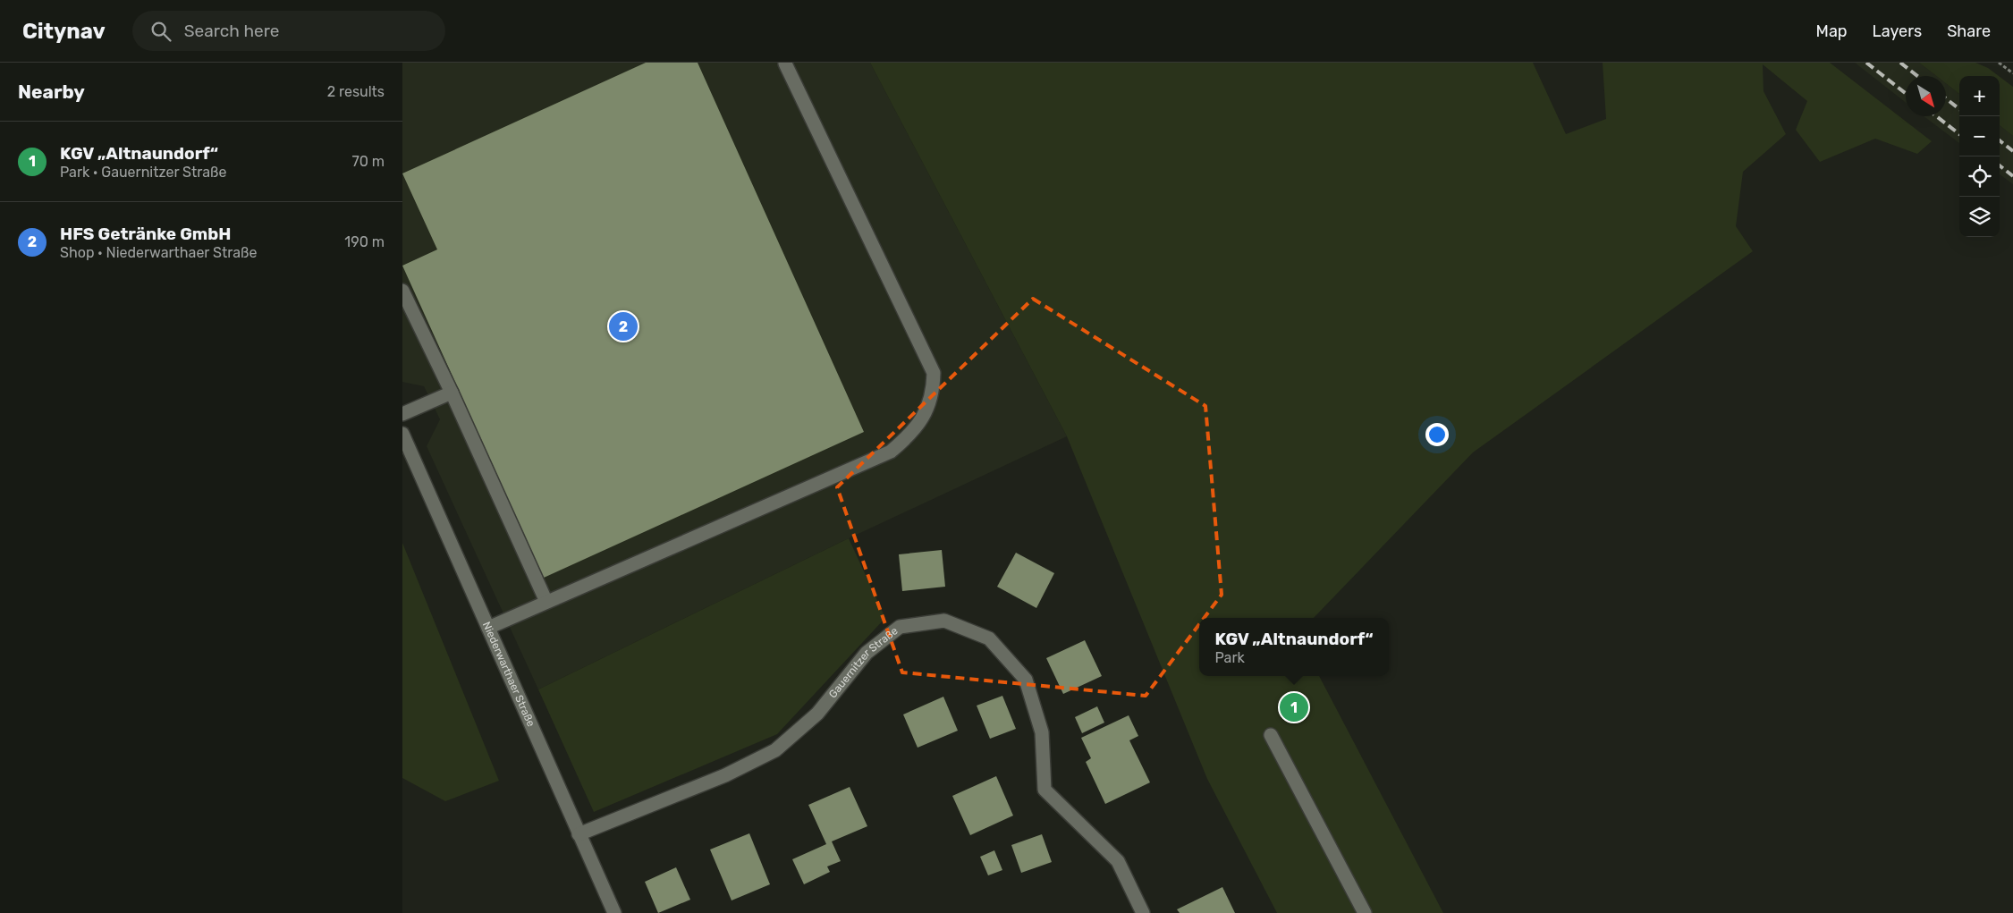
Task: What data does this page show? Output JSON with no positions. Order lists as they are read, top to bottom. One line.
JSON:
{"streets":{"street":["Gauernitzer Straße","Niederwarthaer Straße"]},"crossings":[["Gauernitzer Straße","Niederwarthaer Straße"]],"north":"bottom right","page":{"header":"Citynav","search":"Search here","nav":["Map","Layers","Share"],"heading":["Nearby","2 results"],"map_buttons":["+","−"],"list":[{"mark":"1","name":"KGV „Altnaundorf“","note":"Park · Gauernitzer Straße","value":"70 m"},{"mark":"2","name":"HFS Getränke GmbH","note":"Shop · Niederwarthaer Straße","value":"190 m"}],"pins":["2","1"],"popup":["KGV „Altnaundorf“","Park"]}}
